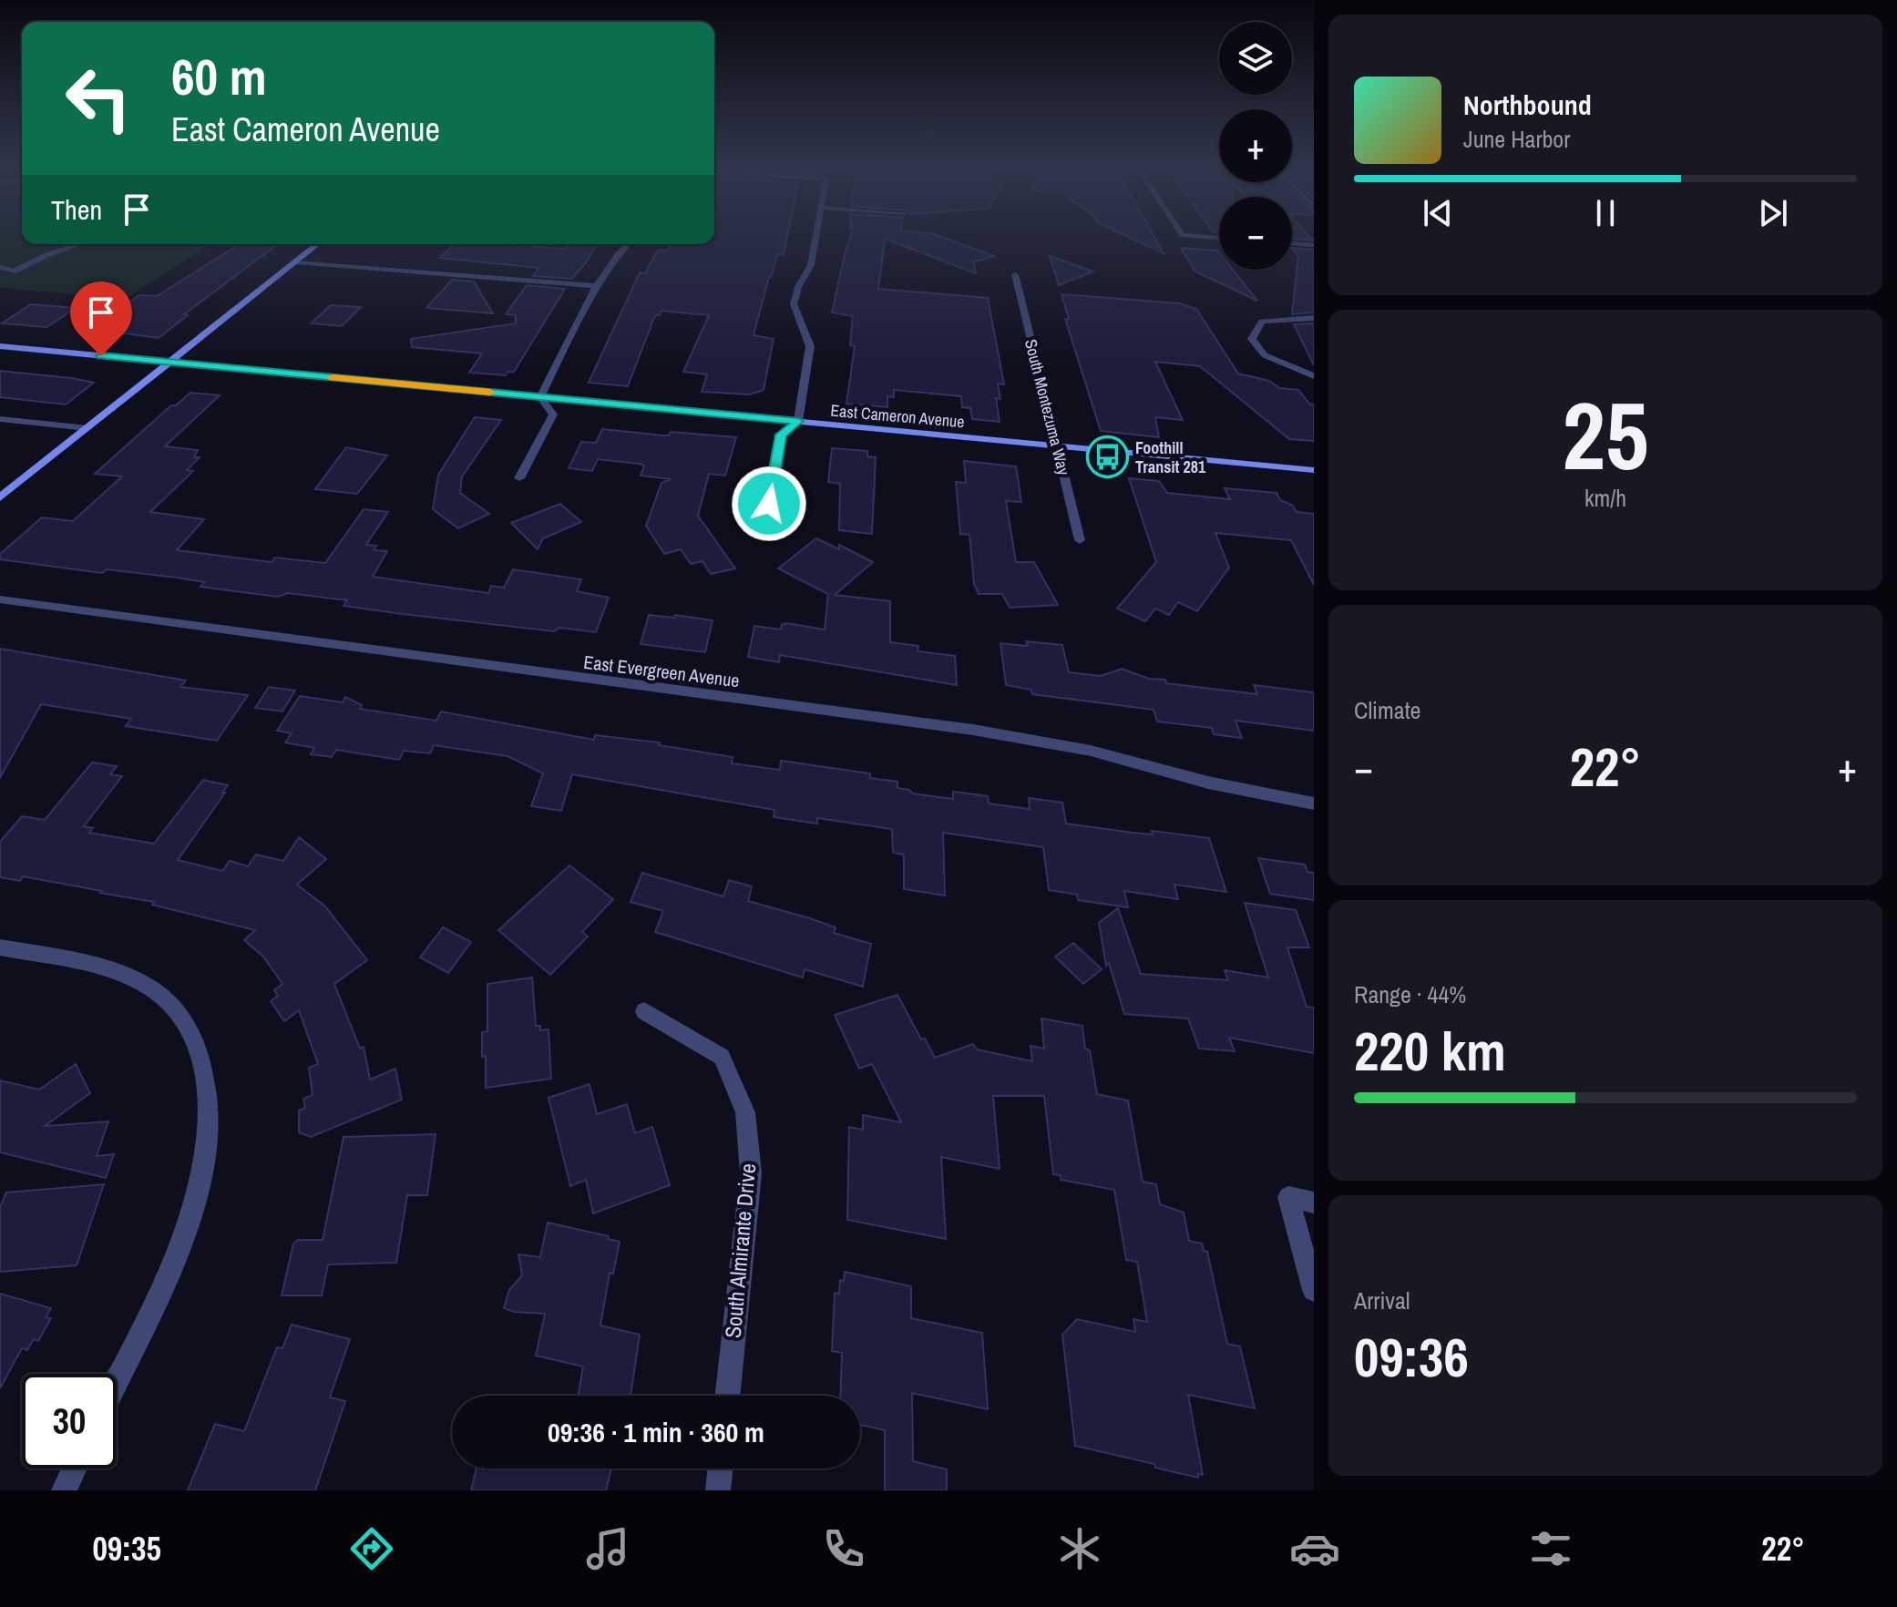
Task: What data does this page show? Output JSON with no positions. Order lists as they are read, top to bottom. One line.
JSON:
{"streets":{"main road":["East Cameron Avenue"],"street":["South Montezuma Way","East Evergreen Avenue","South Almirante Drive"]},"crossings":[["South Montezuma Way","East Cameron Avenue"]],"places":{"bus stop":["Foothill Transit 281"]},"page":{"map_buttons":["+","−"],"turn":["60 m","East Cameron Avenue"],"song":["Northbound","June Harbor"],"then":"Then","tile":[["25","km/h"],"Climate",["Range · 44%","220 km"],["Arrival","09:36"]],"heat":["−","22°","+"],"limit":"30","trip":"09:36 · 1 min · 360 m","tabs":["09:35","22°"]}}
